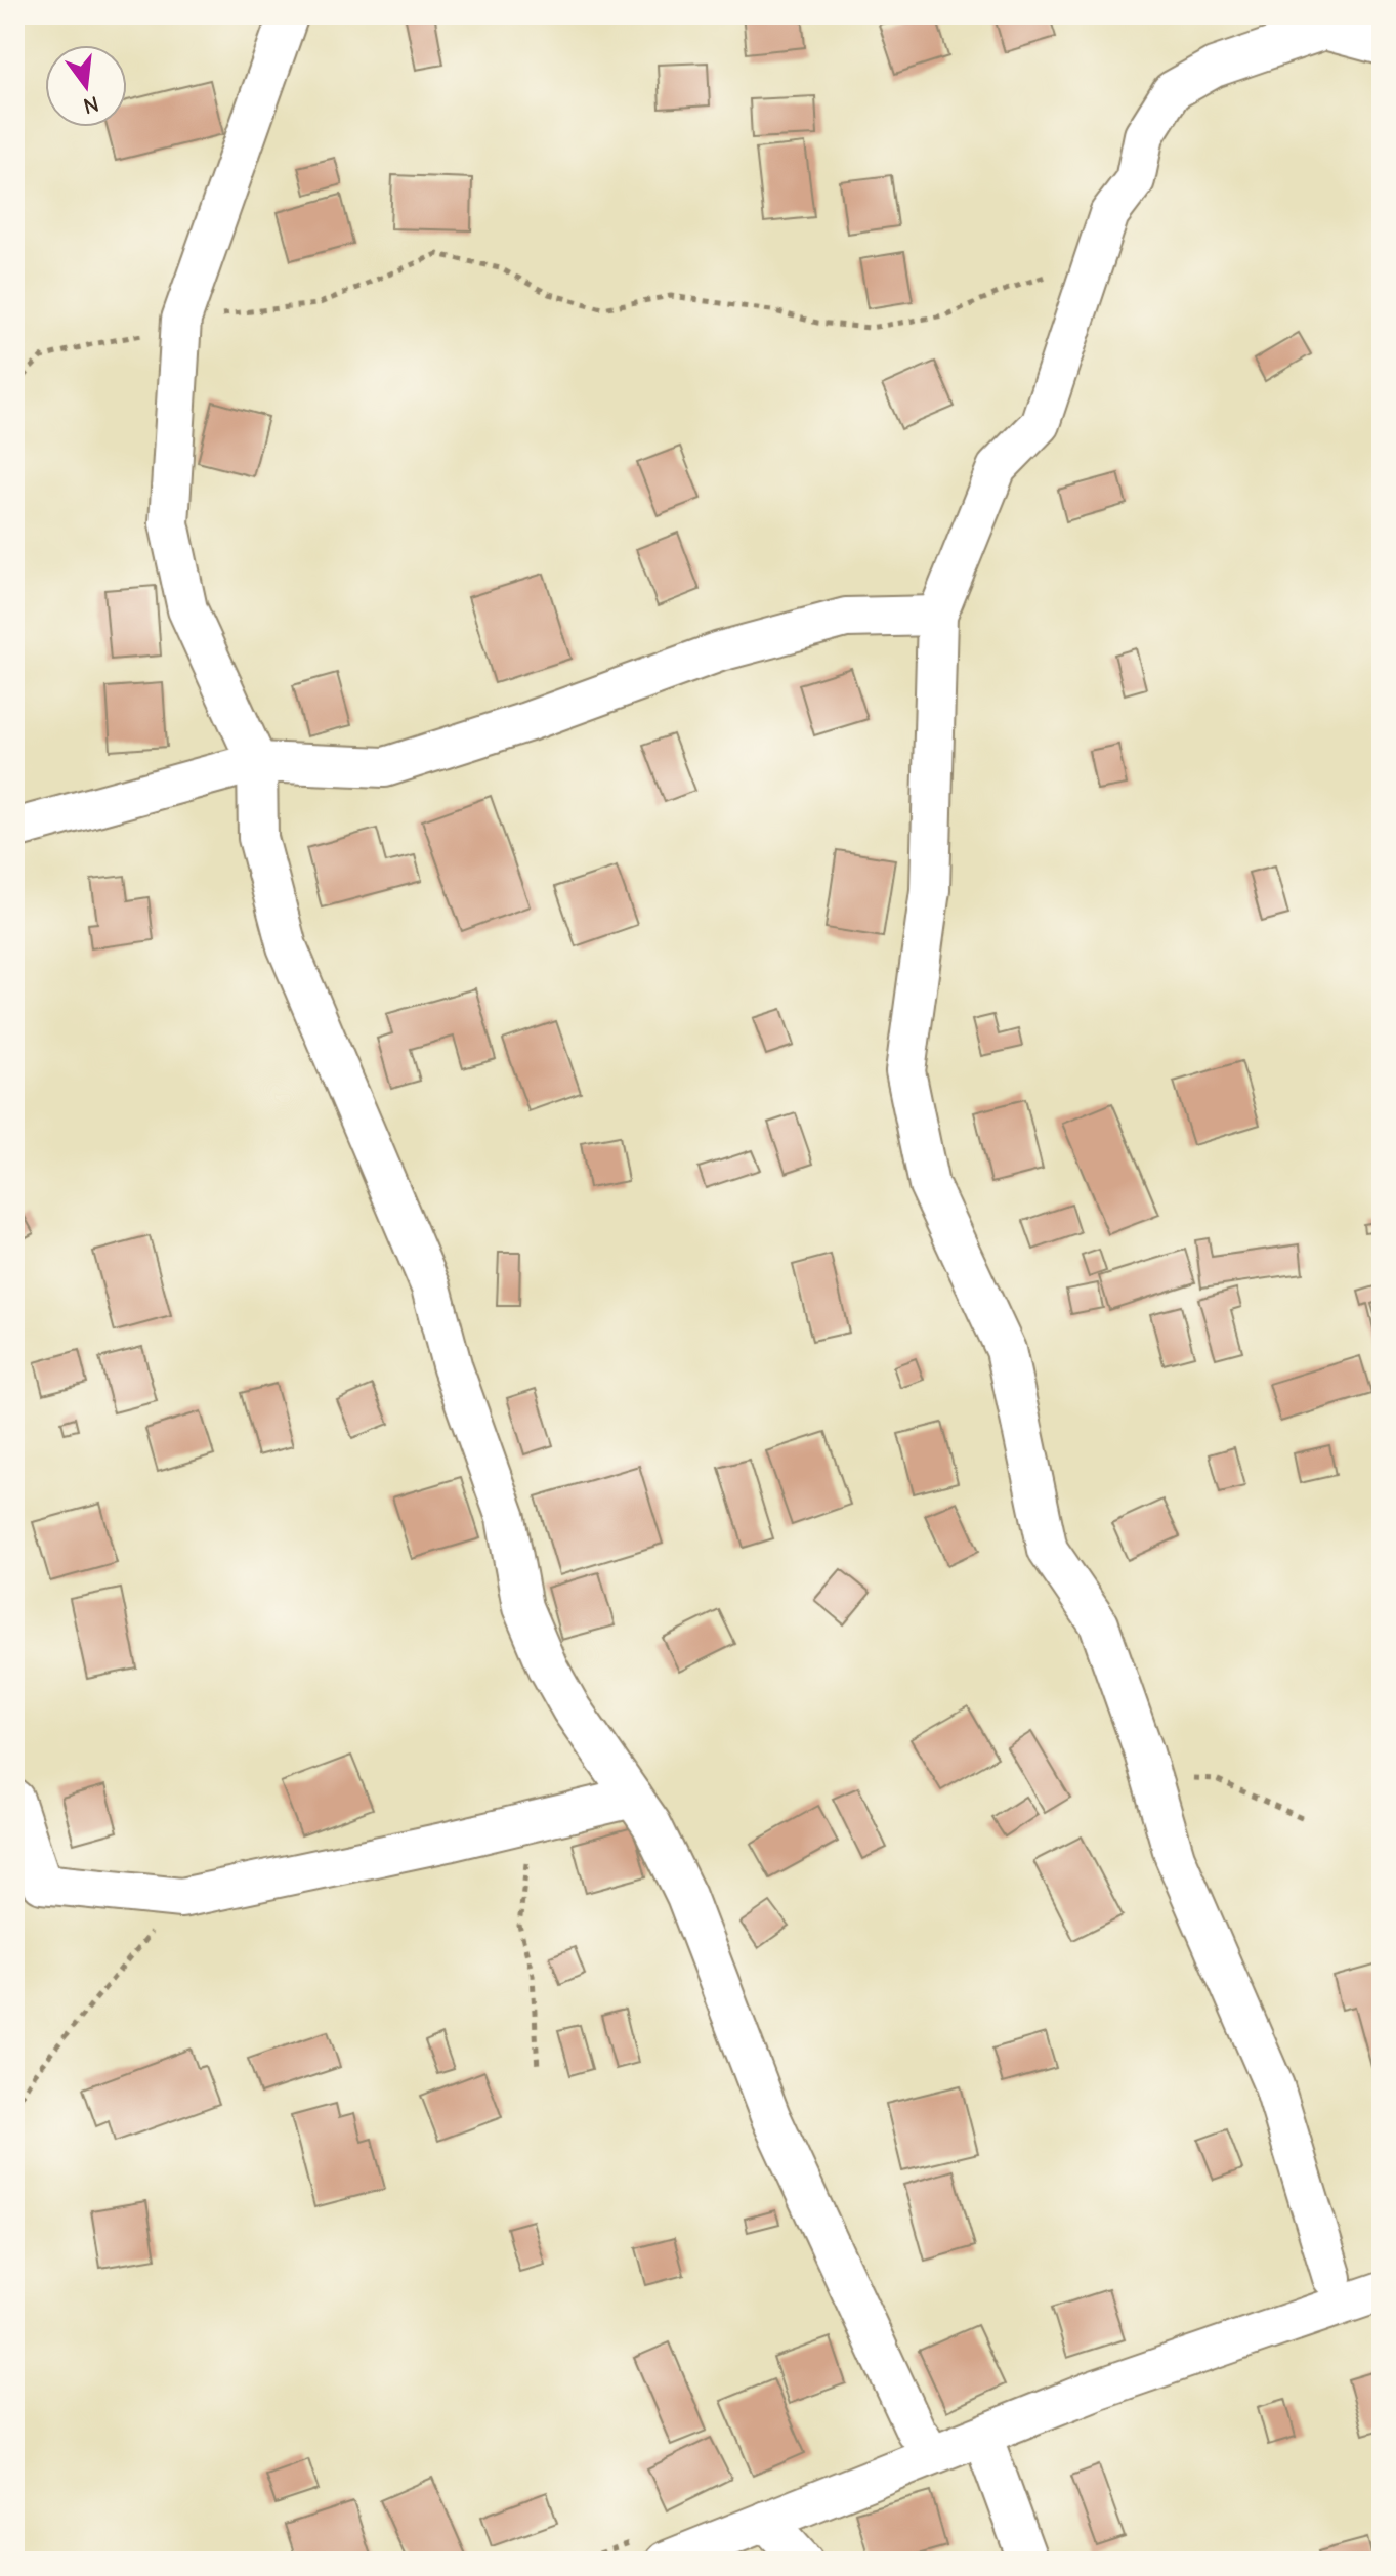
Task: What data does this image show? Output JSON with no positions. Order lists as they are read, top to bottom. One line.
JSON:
{"north":"bottom"}
